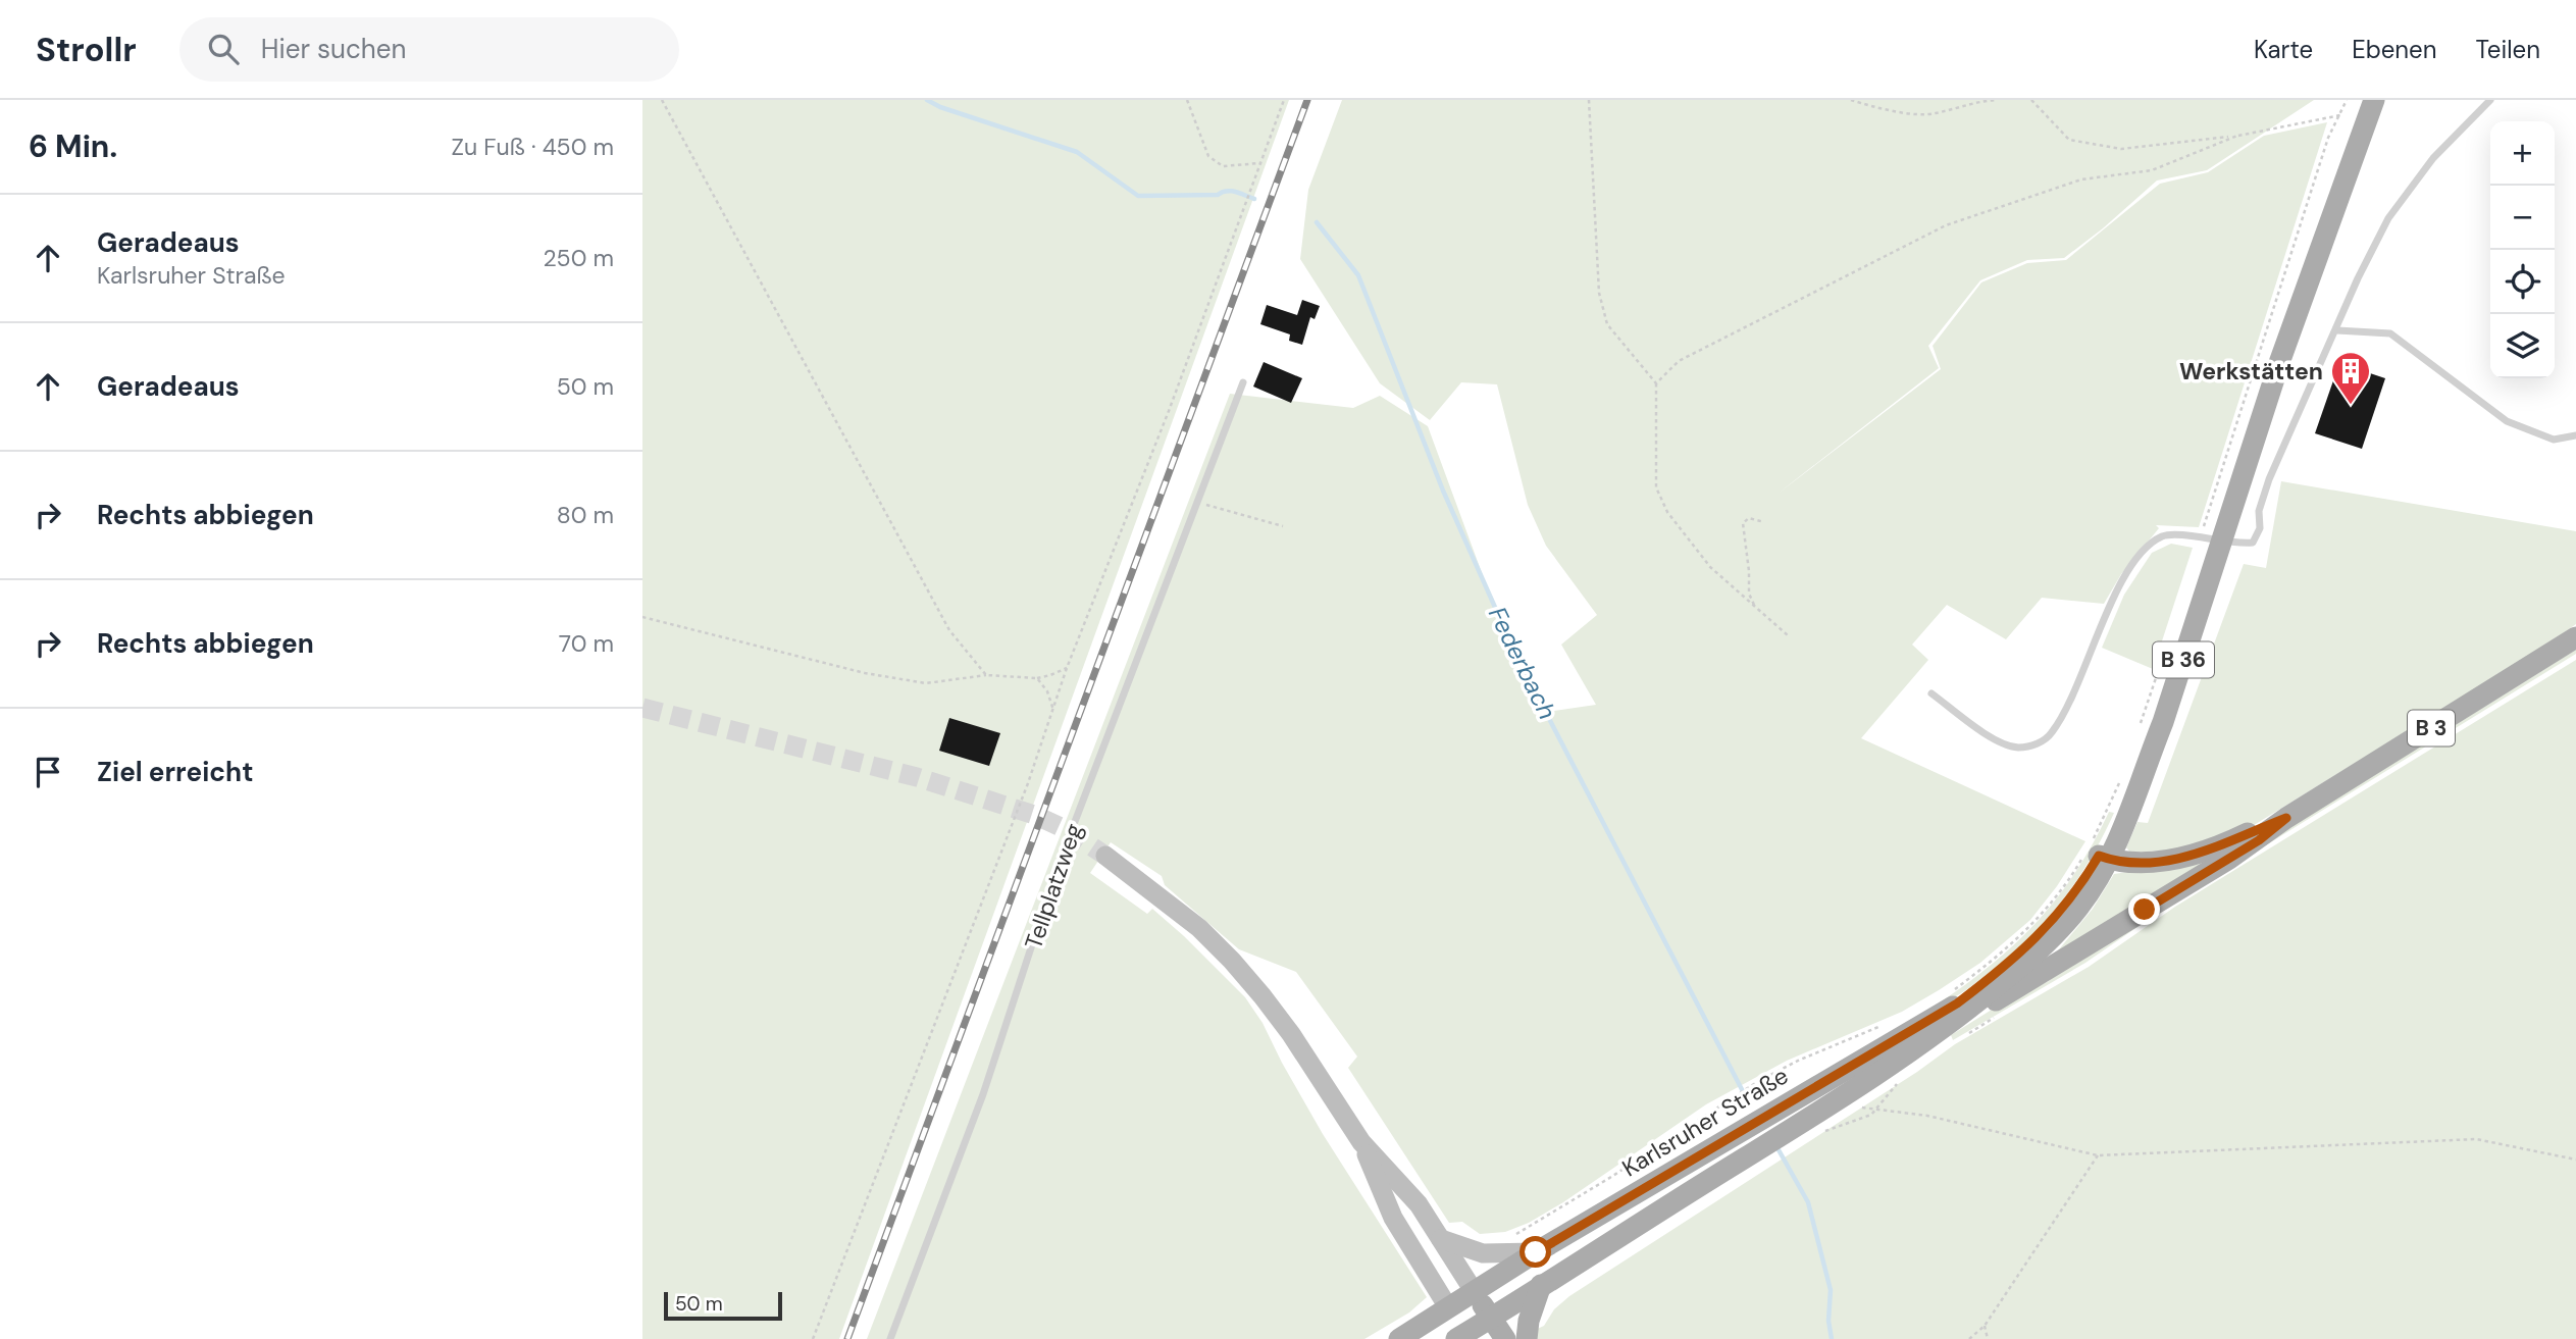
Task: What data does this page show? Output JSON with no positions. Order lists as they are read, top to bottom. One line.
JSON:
{"streets":{"main road":["B 36","B 3","Karlsruher Straße"],"lane":["Tellplatzweg"]},"crossings":[["B 36","B 3"],["B 36","Karlsruher Straße"],["B 3","Karlsruher Straße"]],"water":["Federbach"],"places":{"building":["Werkstätten"]},"scale_bar":"50 m","page":{"header":"Strollr","search":"Hier suchen","nav":["Karte","Ebenen","Teilen"],"heading":["6 Min.","Zu Fuß · 450 m"],"map_buttons":["+","−"],"list":[["Geradeaus","Karlsruher Straße","250 m"],["Geradeaus","50 m"],["Rechts abbiegen","80 m"],["Rechts abbiegen","70 m"],"Ziel erreicht"],"scale":"50 m"}}
